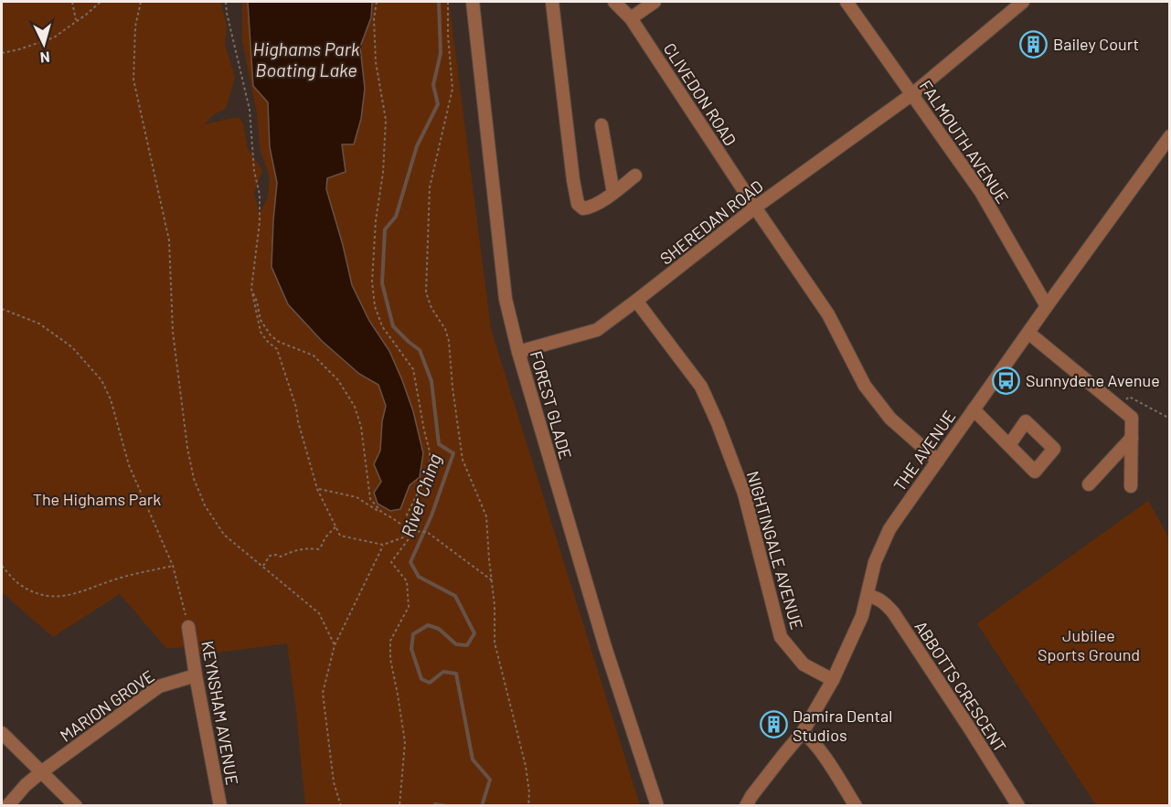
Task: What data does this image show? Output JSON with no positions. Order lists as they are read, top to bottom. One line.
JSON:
{"streets":{"street":["CLIVEDON ROAD","FALMOUTH AVENUE","SHEREDAN ROAD","FOREST GLADE","THE AVENUE","NIGHTINGALE AVENUE","ABBOTTS CRESCENT","MARION GROVE","KEYNSHAM AVENUE"]},"crossings":[["CLIVEDON ROAD","SHEREDAN ROAD"],["FALMOUTH AVENUE","SHEREDAN ROAD"],["FALMOUTH AVENUE","THE AVENUE"],["SHEREDAN ROAD","FOREST GLADE"],["SHEREDAN ROAD","NIGHTINGALE AVENUE"],["THE AVENUE","NIGHTINGALE AVENUE"],["THE AVENUE","ABBOTTS CRESCENT"],["MARION GROVE","KEYNSHAM AVENUE"]],"water":["Highams Park Boating Lake","River Ching"],"parks":["The Highams Park","Jubilee Sports Ground"],"places":{"building":["Bailey Court","Damira Dental Studios"],"bus stop":["Sunnydene Avenue"]},"north":"bottom"}
